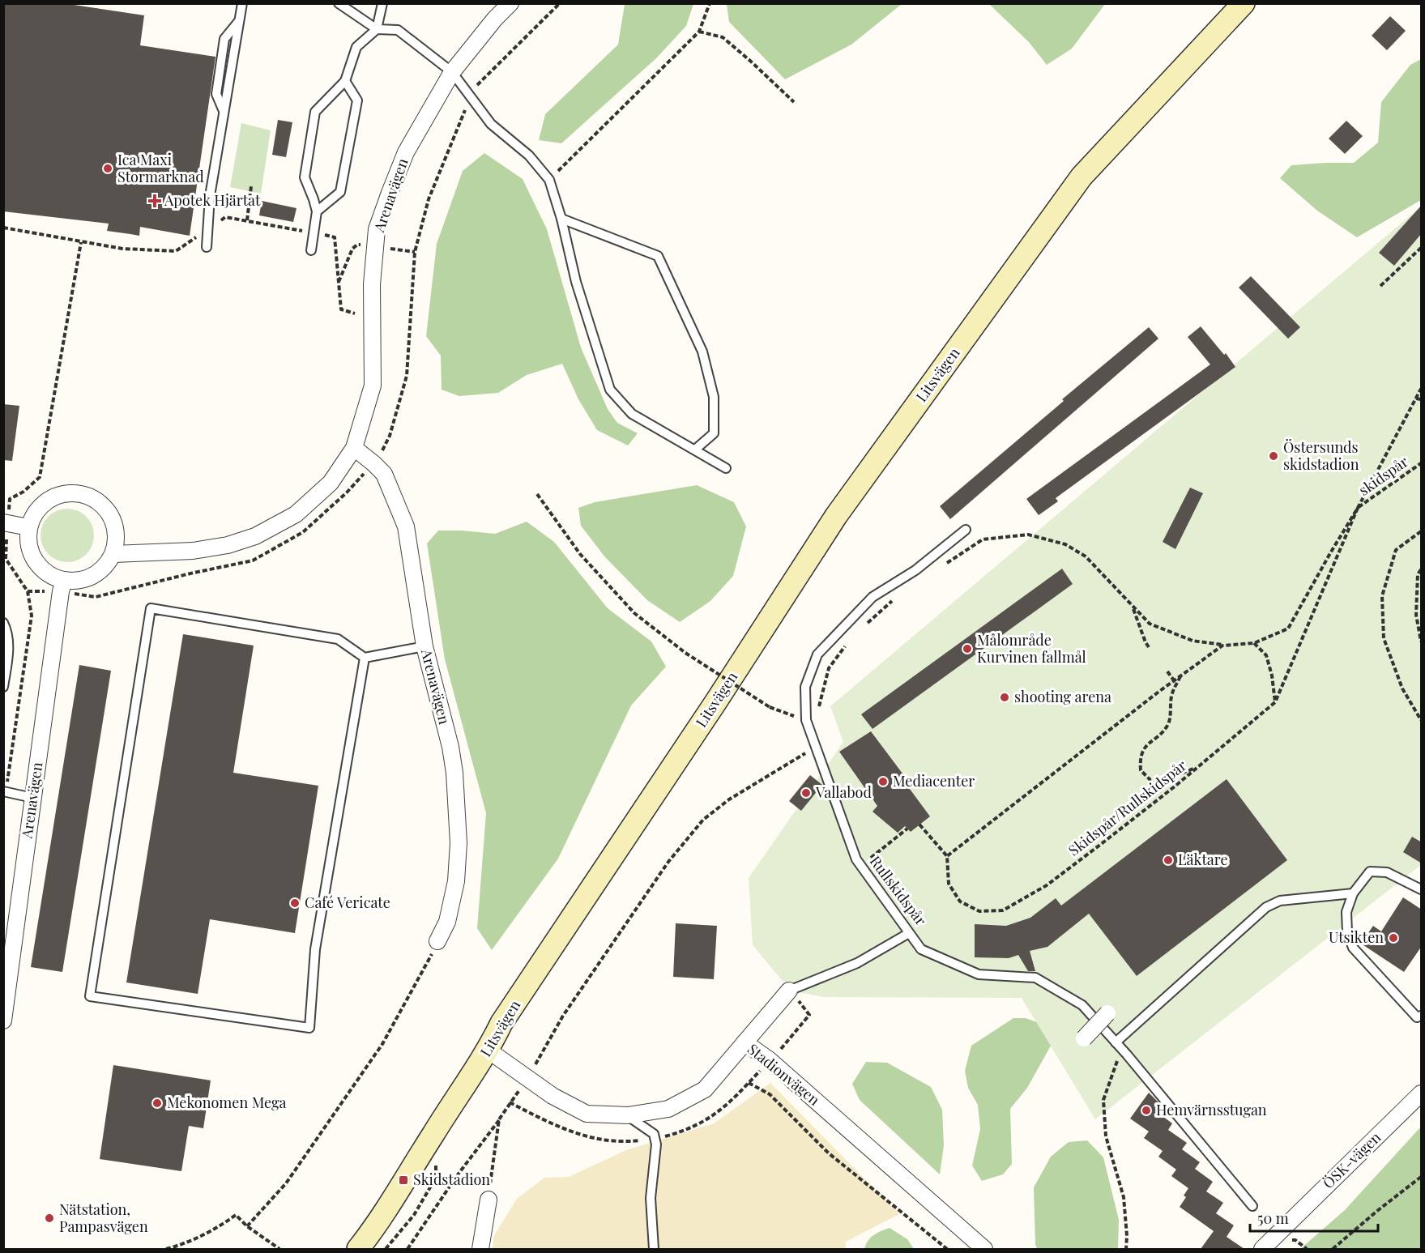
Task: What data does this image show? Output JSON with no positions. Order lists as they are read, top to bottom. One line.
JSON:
{"streets":{"main road":["Litsvägen"],"street":["Arenavägen","Stadionvägen","ÖSK-vägen"],"path":["skidspår","Skidspår/Rullskidspår"]},"crossings":[["Litsvägen","Stadionvägen"],["skidspår","Skidspår/Rullskidspår"]],"places":{"other":["Ica Maxi Stormarknad","Östersunds skidstadion","Målområde Kurvinen fallmål","shooting arena","Mediacenter","Vallabod","Läktare","Café Vericate","Utsikten","Mekonomen Mega","Hemvärnsstugan","Nätstation, Pampasvägen"],"health":["Apotek Hjärtat"],"transit":["Skidstadion"]},"scale_bar":"50 m"}
